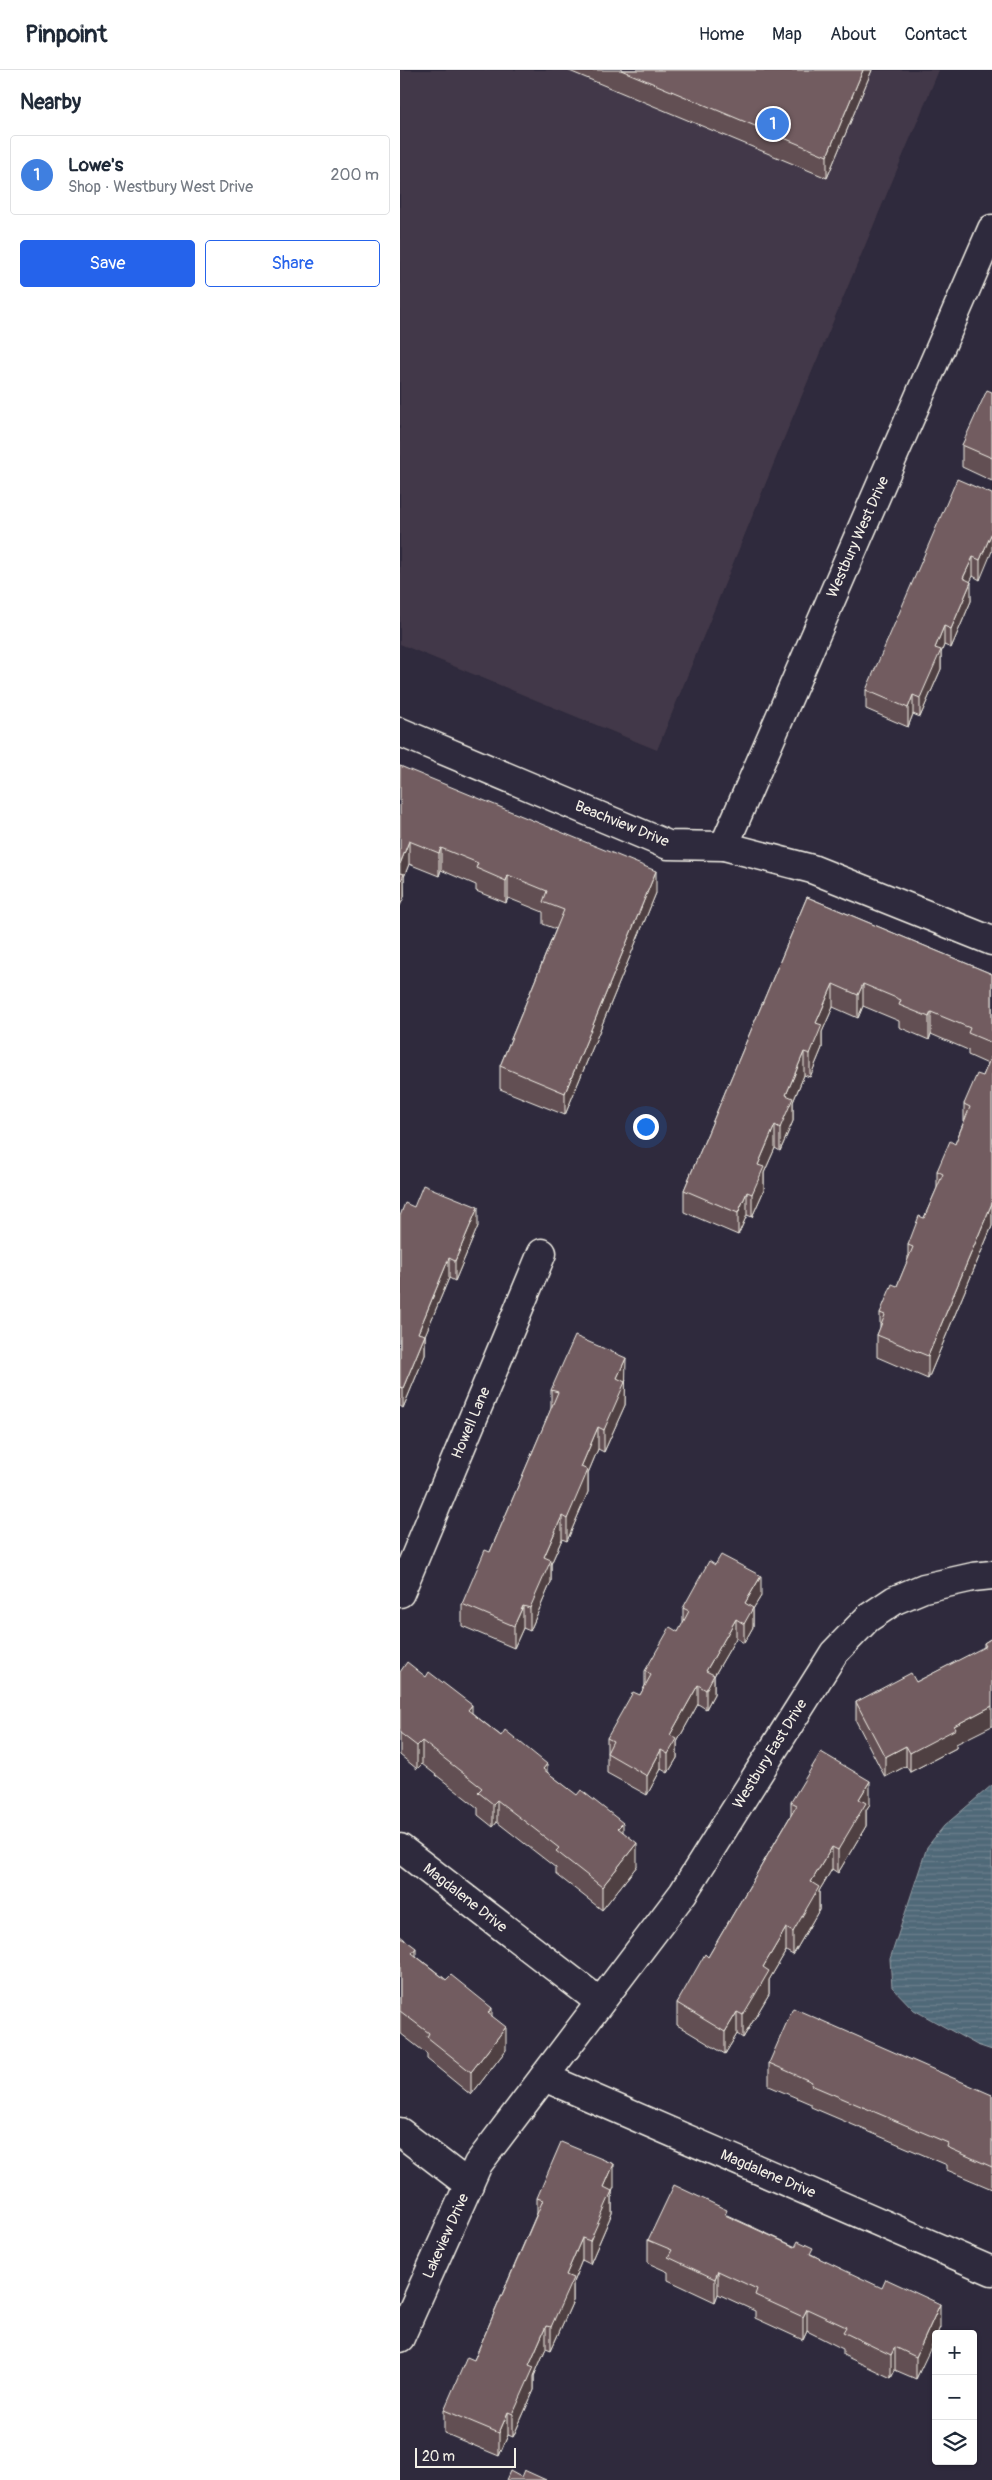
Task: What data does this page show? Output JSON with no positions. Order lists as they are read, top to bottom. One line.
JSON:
{"streets":{"street":["Westbury West Drive","Beachview Drive","Howell Lane","Westbury East Drive","Magdalene Drive","Lakeview Drive"]},"crossings":[["Westbury West Drive","Beachview Drive"],["Westbury East Drive","Magdalene Drive"]],"scale_bar":"20 m","page":{"header":"Pinpoint","nav":["Home","Map","About","Contact"],"heading":"Nearby","pins":"1","list":[{"mark":"1","name":"Lowe's","note":"Shop · Westbury West Drive","value":"200 m"}],"buttons":["Save","Share"],"map_buttons":["+","−"],"scale":"20 m"}}
